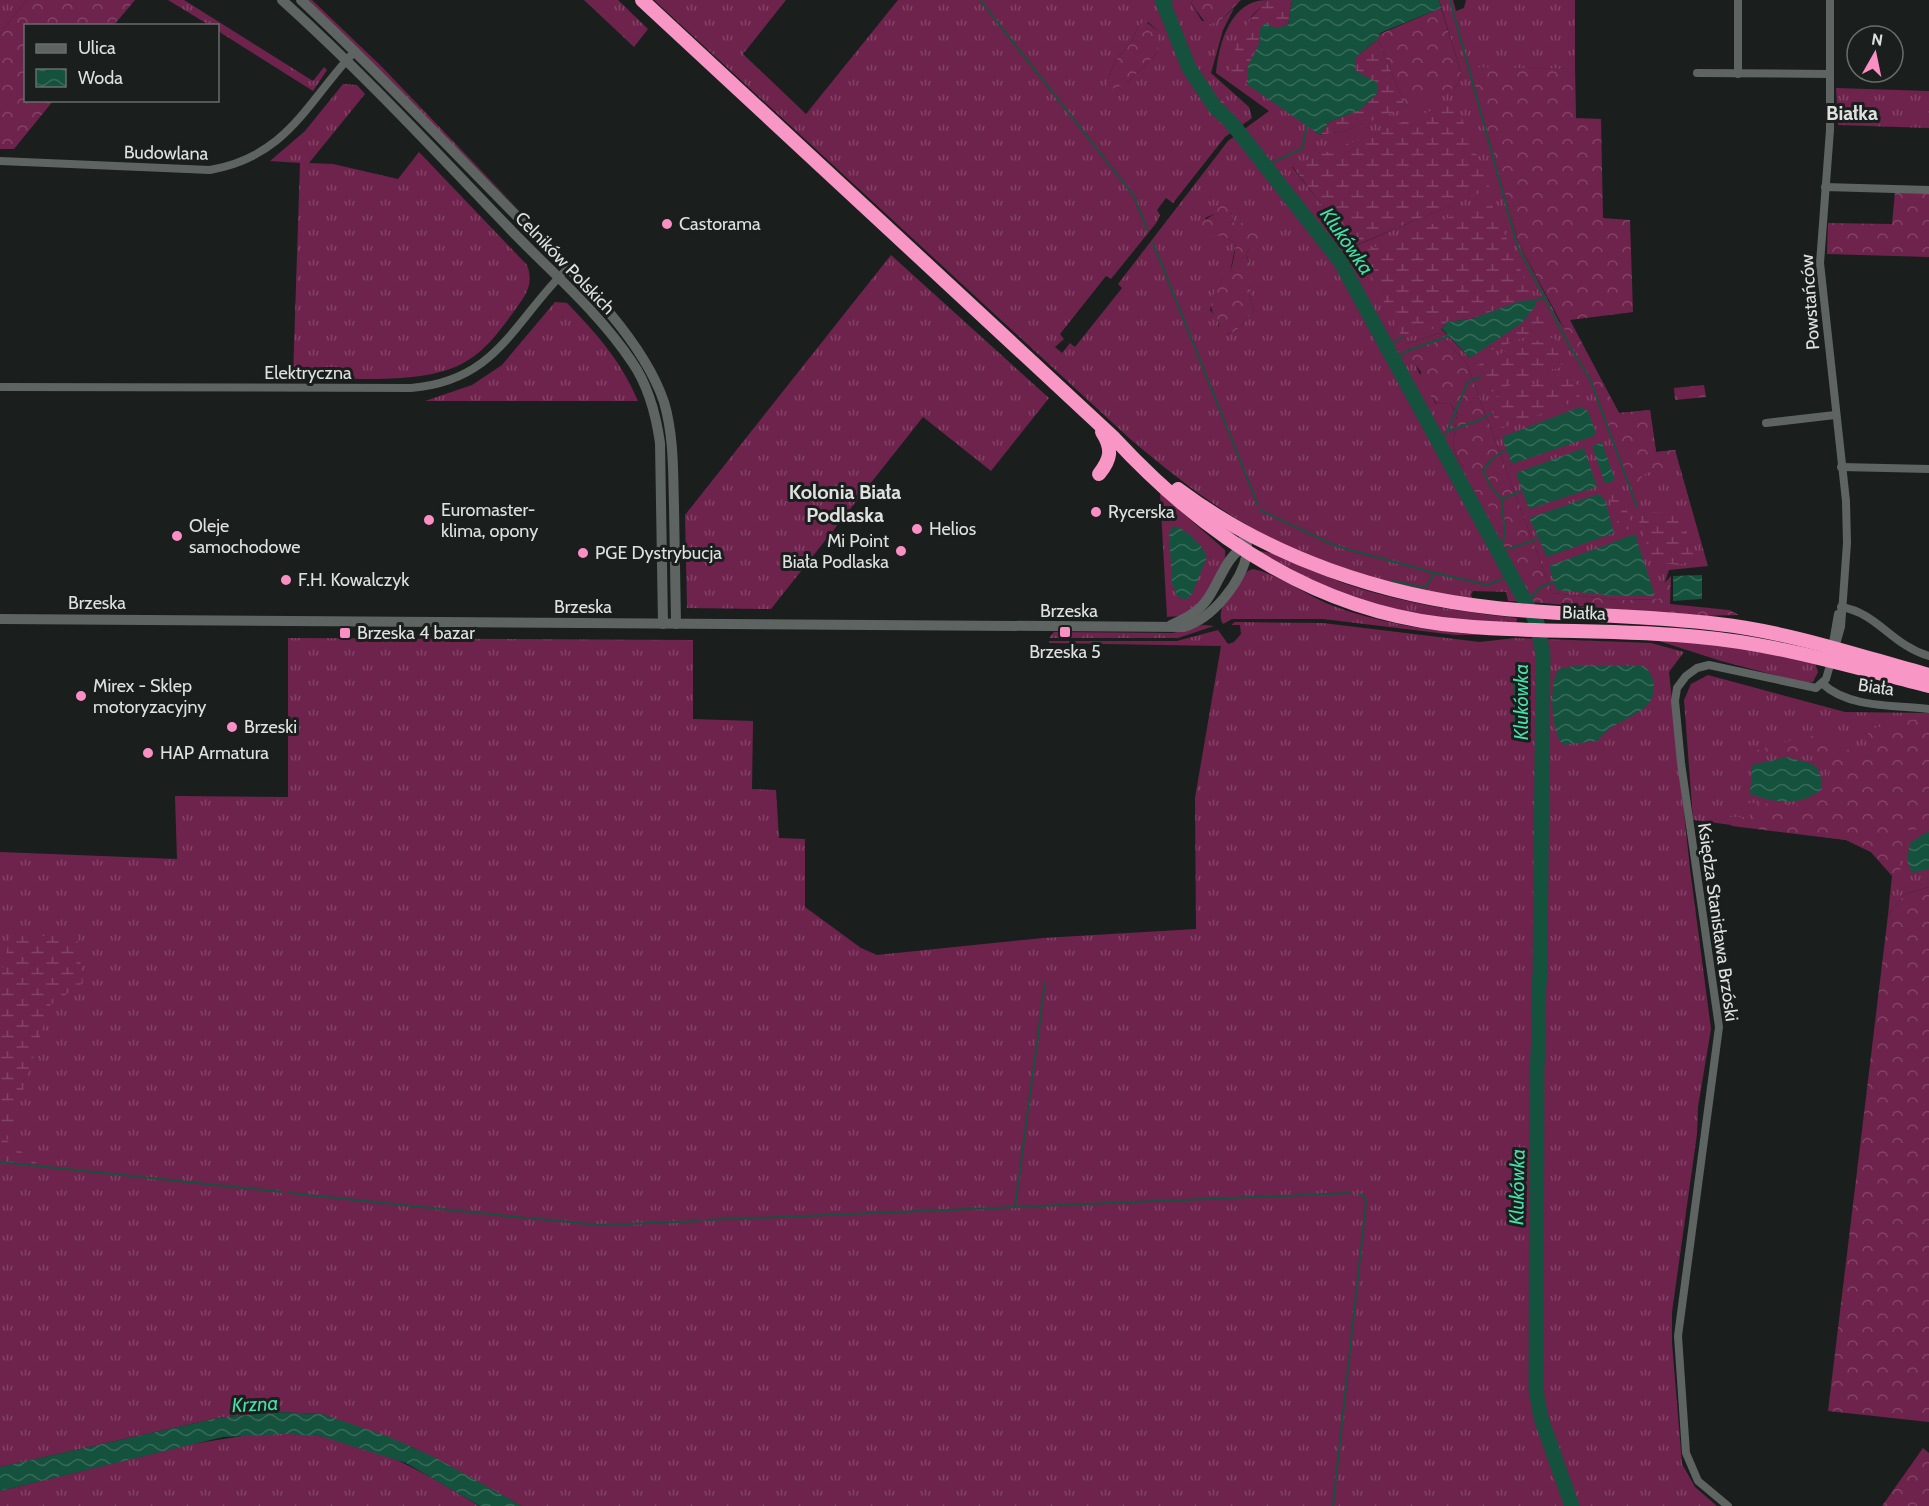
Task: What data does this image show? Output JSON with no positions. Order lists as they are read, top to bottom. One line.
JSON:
{"streets":{"highway":["Białka"],"street":["Budowlana","Celników Polskich","Powstańców","Elektryczna","Brzeska","Biała","Księdza Stanisława Brzóski"]},"crossings":[["Budowlana","Celników Polskich"],["Celników Polskich","Elektryczna"],["Celników Polskich","Brzeska"],["Powstańców","Białka"],["Brzeska","Białka"],["Biała","Księdza Stanisława Brzóski"]],"districts":["Białka","Kolonia Biała Podlaska"],"water":["Klukówka","Krzna"],"places":{"other":["Castorama","Rycerska","Euromaster- klima, opony","Helios","Oleje samochodowe","Mi Point Biała Podlaska","PGE Dystrybucja","F.H. Kowalczyk","Mirex - Sklep motoryzacyjny","Brzeski","HAP Armatura"],"transit":["Brzeska 5","Brzeska 4 bazar"]},"legend":["Ulica","Woda"],"north":"top"}
